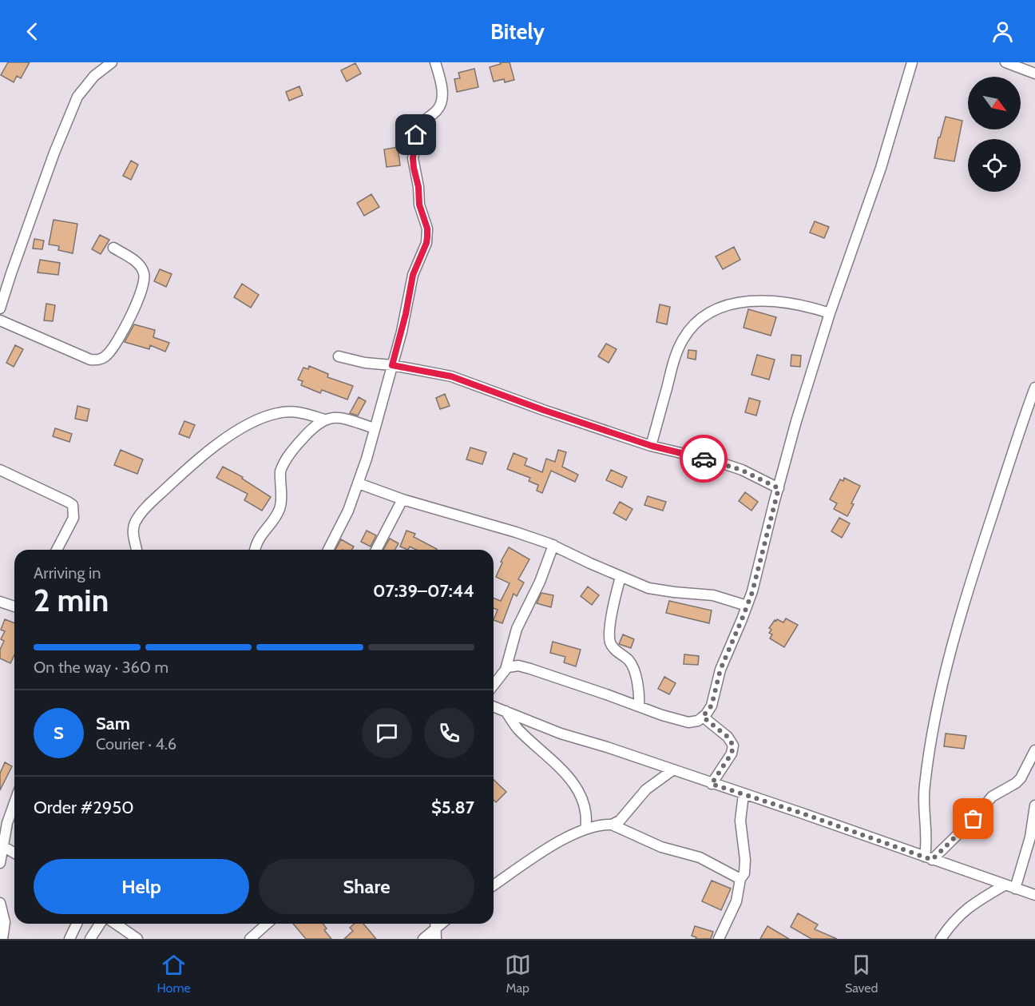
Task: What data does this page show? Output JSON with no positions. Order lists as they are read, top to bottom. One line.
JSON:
{"north":"bottom right","page":{"header":"Bitely","heading":["2 min","Arriving in","07:39–07:44"],"panel":["Sam","Courier · 4.6","Order #2950","$5.87"],"bar":"On the way · 360 m","round":"S","buttons":["Help","Share"],"tabs":["Home","Map","Saved"]}}
